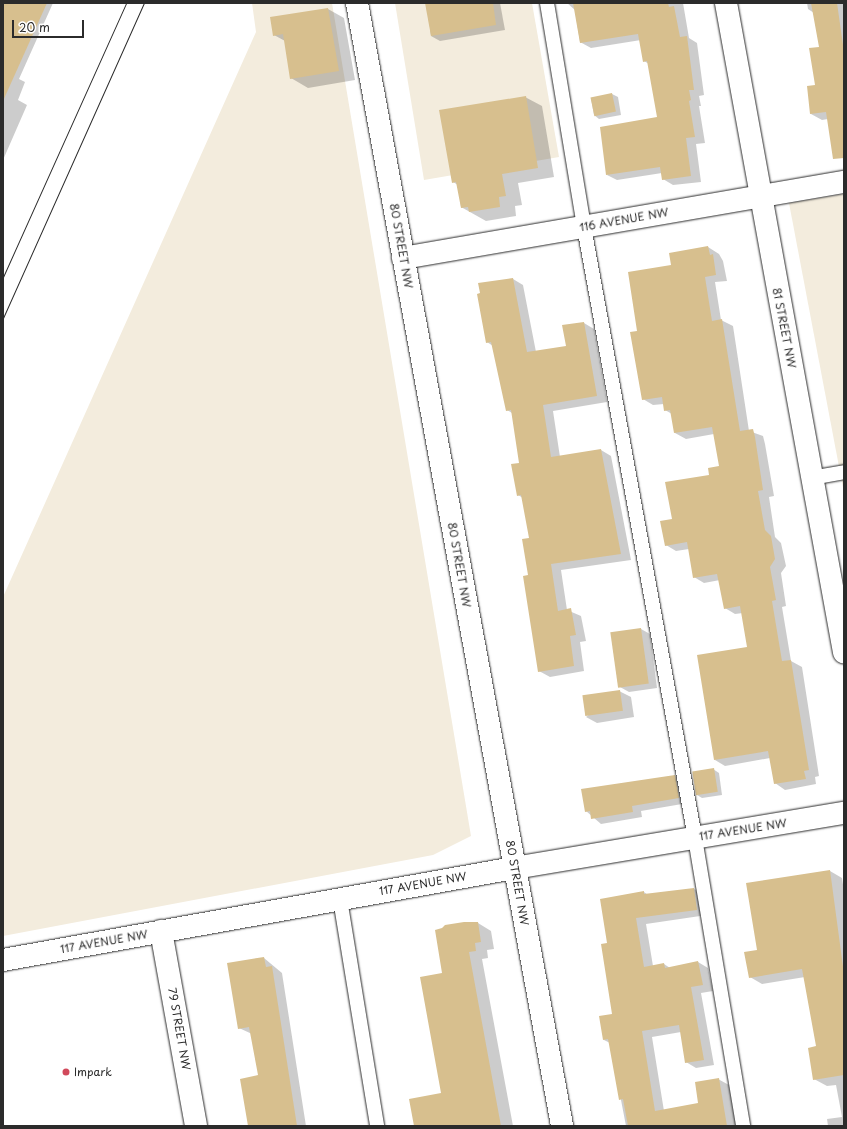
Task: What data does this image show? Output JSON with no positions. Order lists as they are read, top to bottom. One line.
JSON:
{"streets":{"street":["116 AVENUE NW","80 STREET NW","81 STREET NW","117 AVENUE NW","79 STREET NW"]},"crossings":[["116 AVENUE NW","80 STREET NW"],["116 AVENUE NW","81 STREET NW"],["80 STREET NW","117 AVENUE NW"],["117 AVENUE NW","79 STREET NW"]],"places":["Impark"],"scale_bar":"20 m"}
